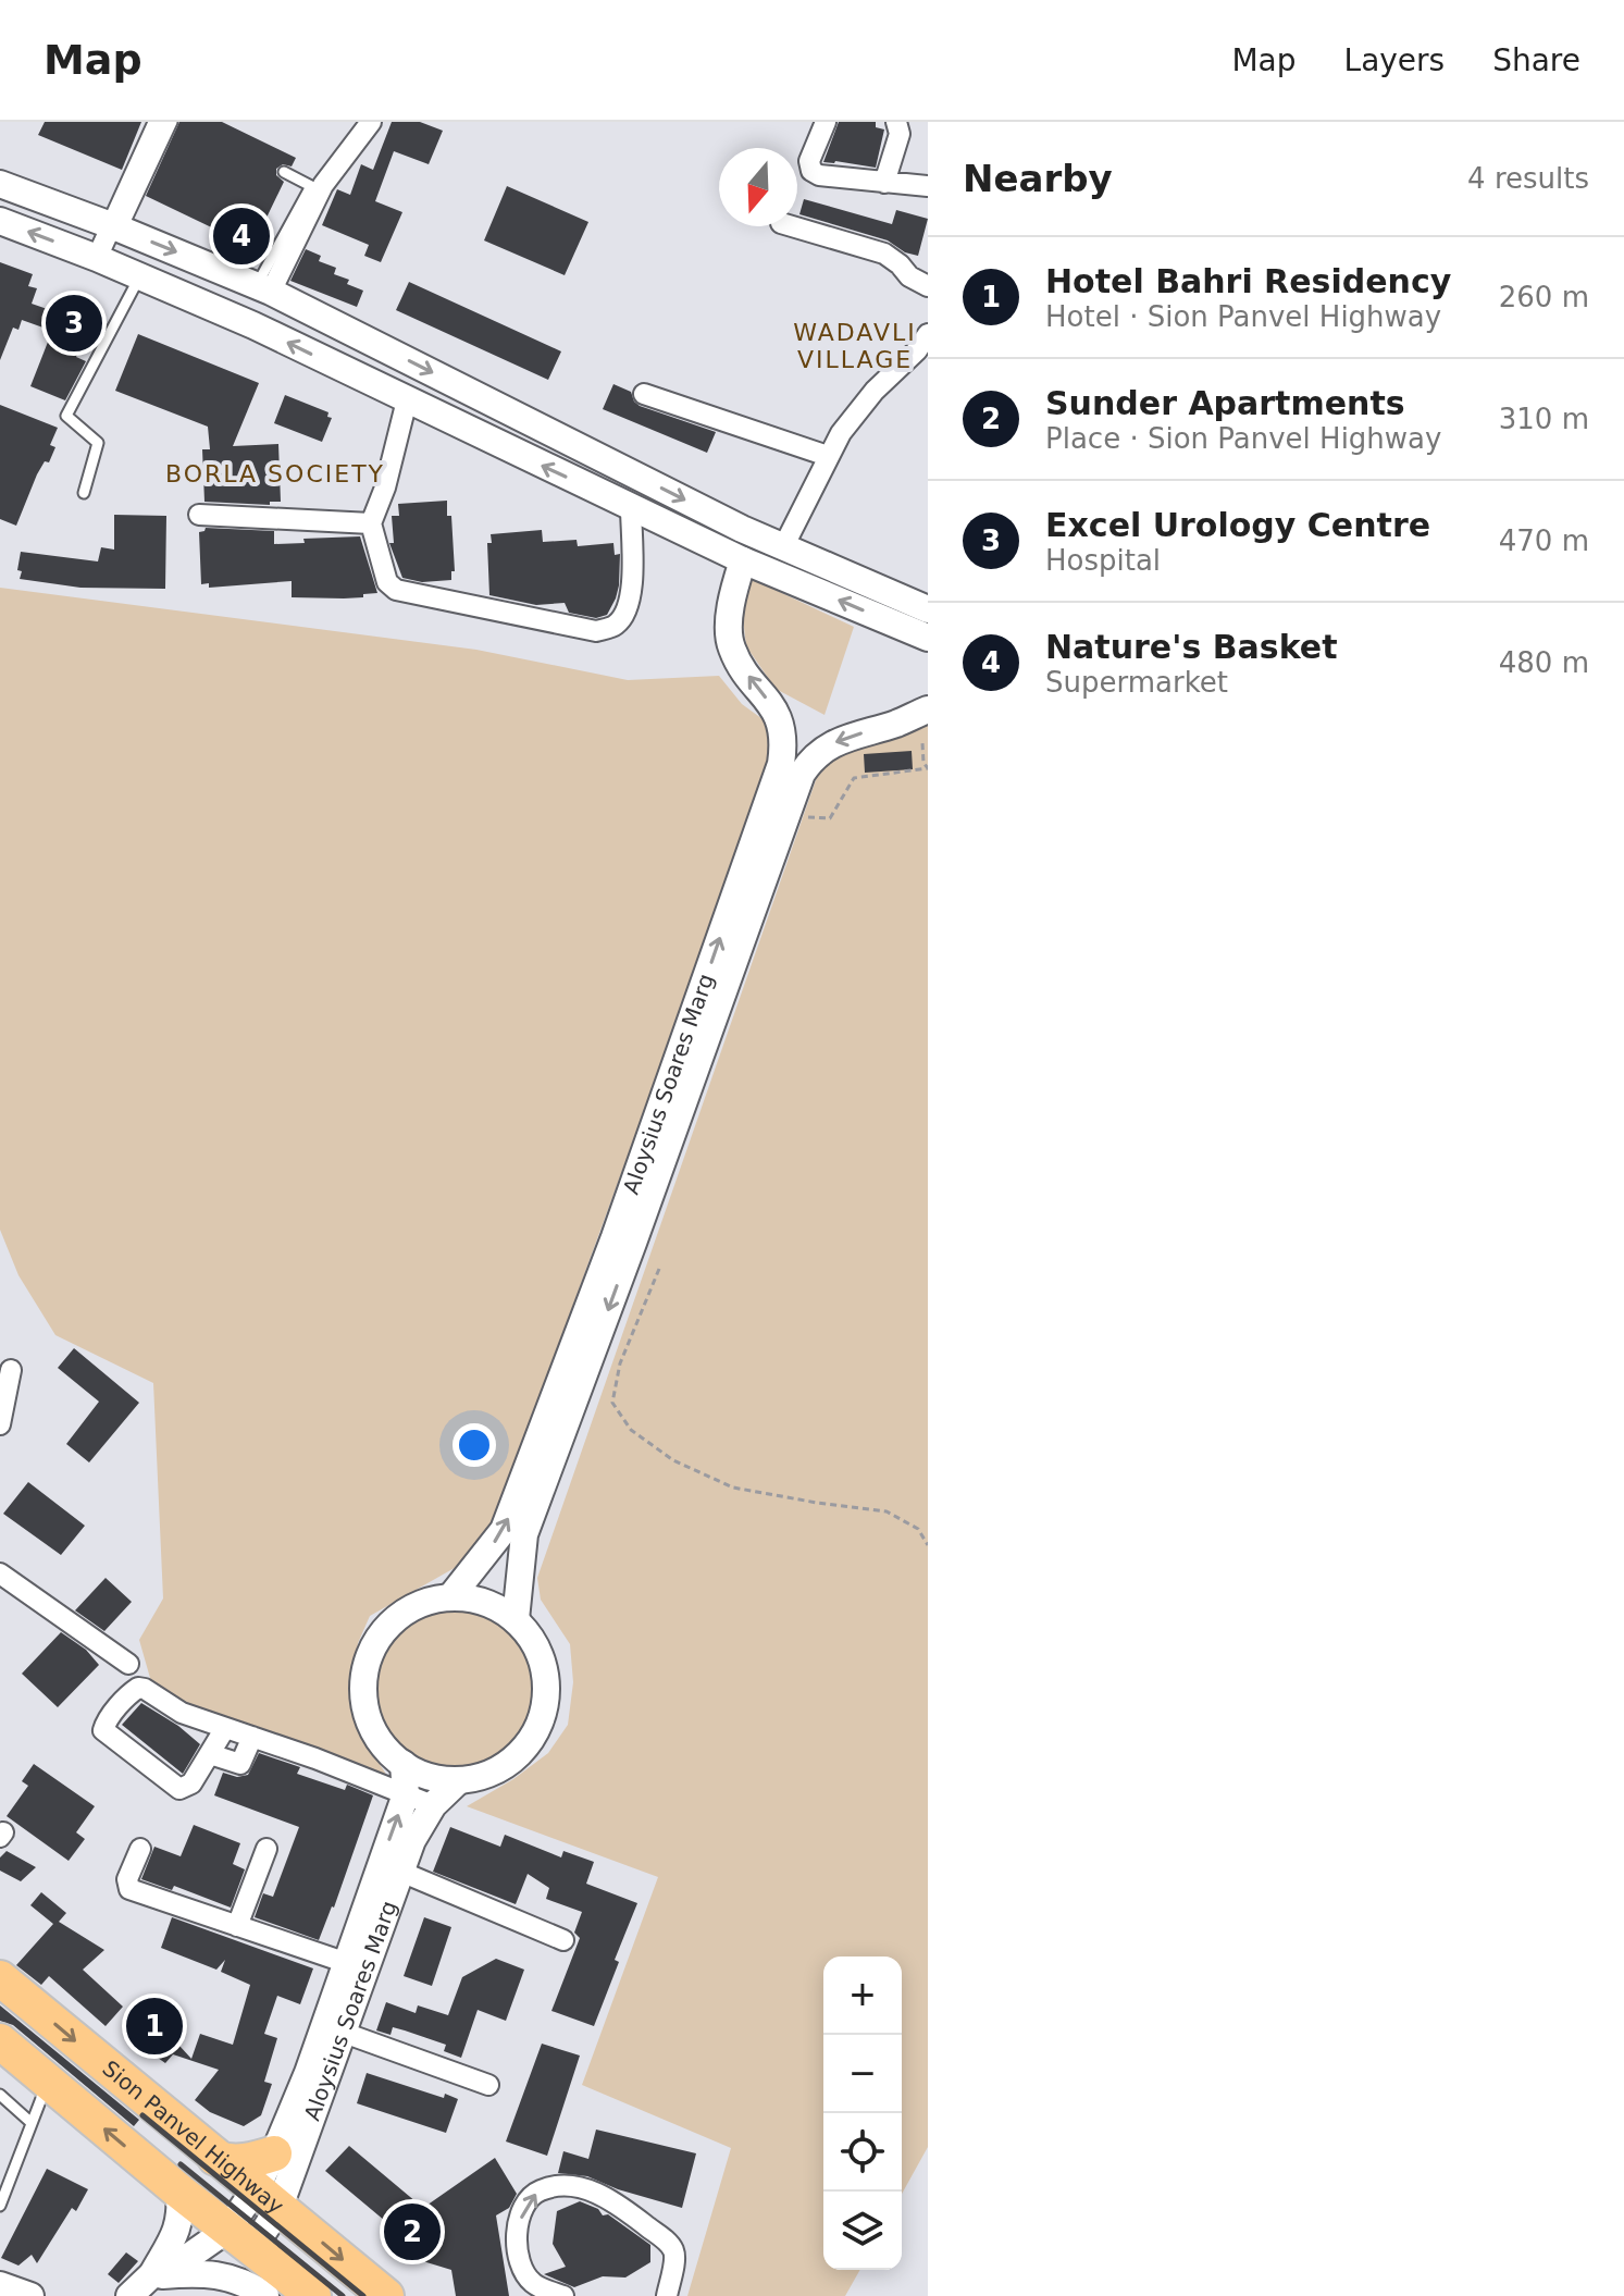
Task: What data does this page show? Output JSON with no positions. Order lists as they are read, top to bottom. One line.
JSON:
{"streets":{"highway":["Sion Panvel Highway"],"main road":["Aloysius Soares Marg"]},"crossings":[["Aloysius Soares Marg","Sion Panvel Highway"]],"districts":["WADAVLI VILLAGE","BORLA SOCIETY"],"north":"bottom","page":{"header":"Map","nav":["Map","Layers","Share"],"heading":["Nearby","4 results"],"pins":["4","3","1","2"],"list":[{"mark":"1","name":"Hotel Bahri Residency","note":"Hotel · Sion Panvel Highway","value":"260 m"},{"mark":"2","name":"Sunder Apartments","note":"Place · Sion Panvel Highway","value":"310 m"},{"mark":"3","name":"Excel Urology Centre","note":"Hospital","value":"470 m"},{"mark":"4","name":"Nature's Basket","note":"Supermarket","value":"480 m"}],"map_buttons":["+","−"]}}
